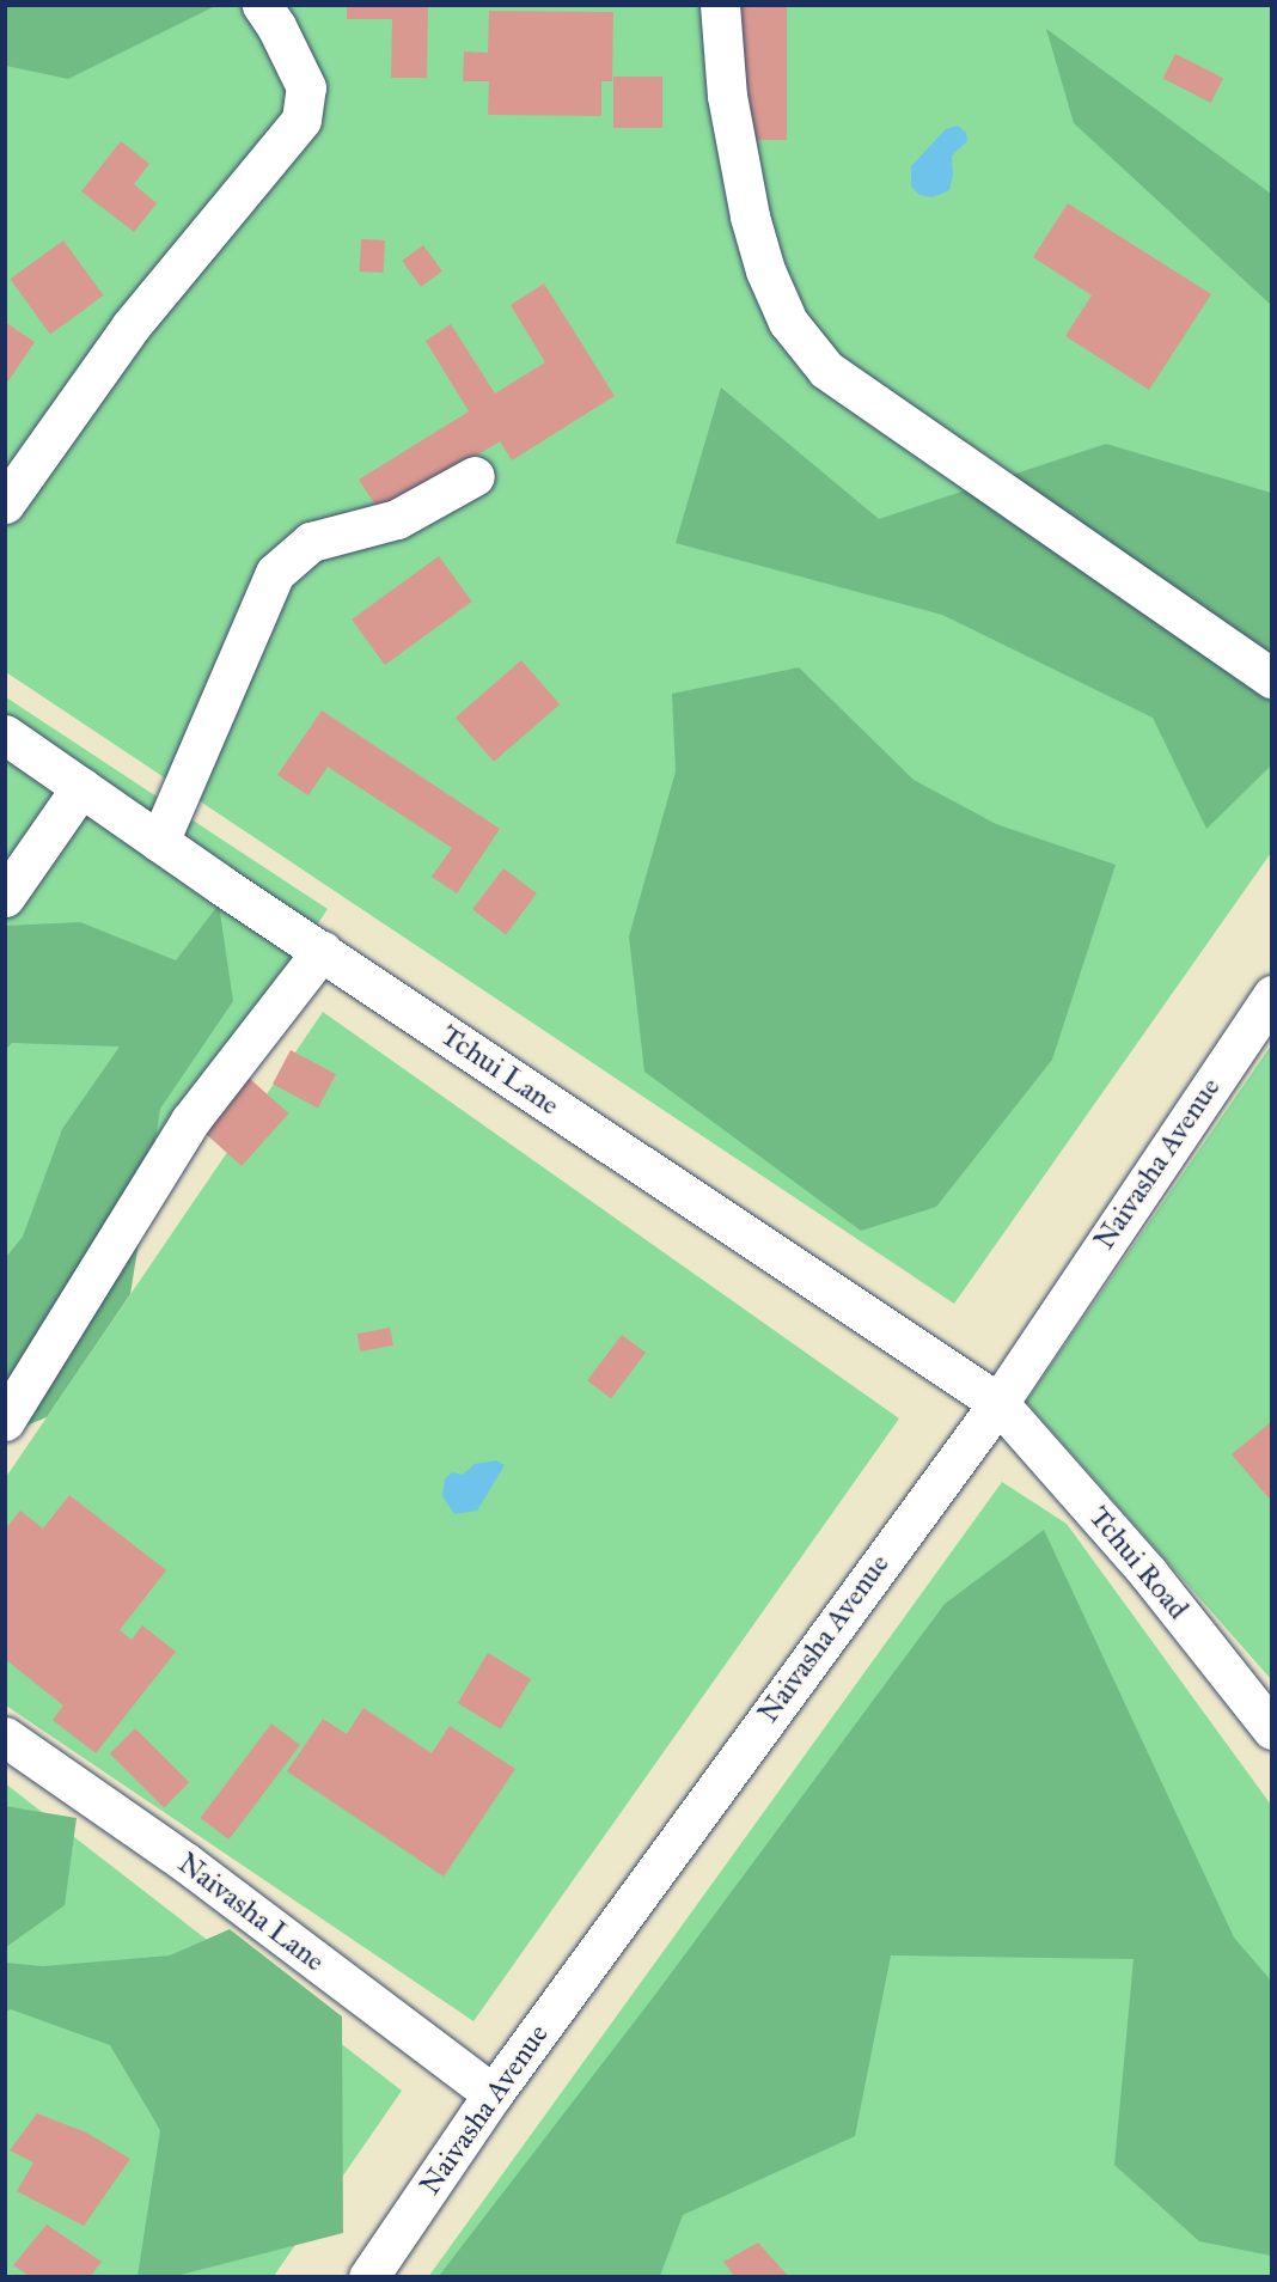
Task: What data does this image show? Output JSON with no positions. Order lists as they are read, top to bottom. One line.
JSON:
{"streets":{"street":["Tchui Lane","Naivasha Avenue","Tchui Road","Naivasha Lane"]},"crossings":[["Tchui Lane","Naivasha Avenue"],["Tchui Lane","Tchui Road"],["Naivasha Avenue","Tchui Road"],["Naivasha Avenue","Naivasha Lane"]]}
